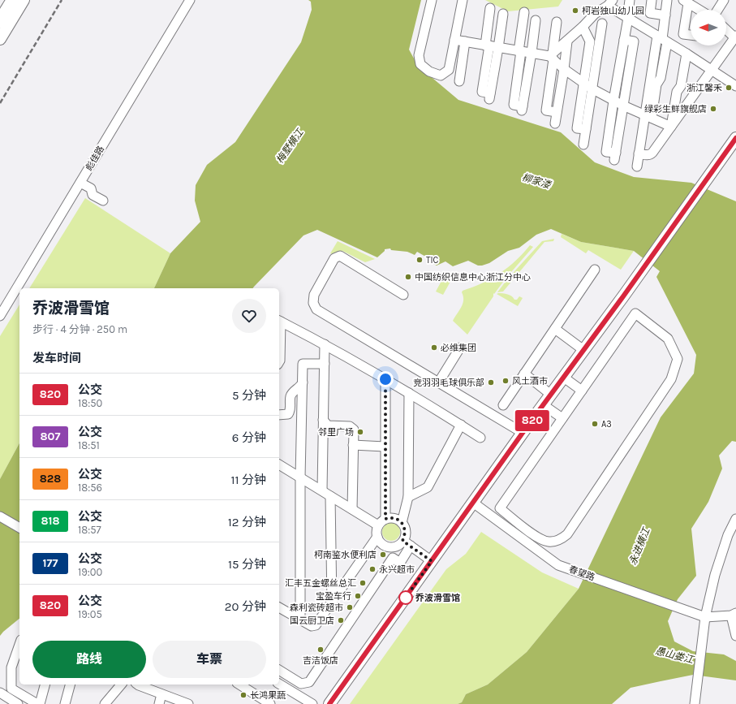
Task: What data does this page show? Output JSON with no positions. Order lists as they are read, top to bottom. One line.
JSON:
{"streets":{"street":["彪佳路","春望路"]},"water":["梅墅横江","柳家溇","永进横江","愚山娄江"],"places":["柯岩独山幼儿园","浙江馨禾","绿彩生鲜旗舰店","TIC","中国纺织信息中心浙江分中心","必维集团","风土酒市","竞羽羽毛球俱乐部","A3","邻里广场","柯南鉴水便利店","永兴超市","汇丰五金螺丝总汇","宝盈车行","乔波滑雪馆","森利瓷砖超市","国云厨卫店","吉洁饭店","长鸿果蔬"],"lines":["bus line 820"],"north":"left","page":{"on_map":"820","heading":[["乔波滑雪馆","步行 · 4 分钟 · 250 m"],"发车时间"],"list":[{"mark":"820","name":"公交","note":"18:50","value":"5 分钟"},{"mark":"807","name":"公交","note":"18:51","value":"6 分钟"},{"mark":"828","name":"公交","note":"18:56","value":"11 分钟"},{"mark":"818","name":"公交","note":"18:57","value":"12 分钟"},{"mark":"177","name":"公交","note":"19:00","value":"15 分钟"},{"mark":"820","name":"公交","note":"19:05","value":"20 分钟"}],"buttons":["路线","车票"]}}
